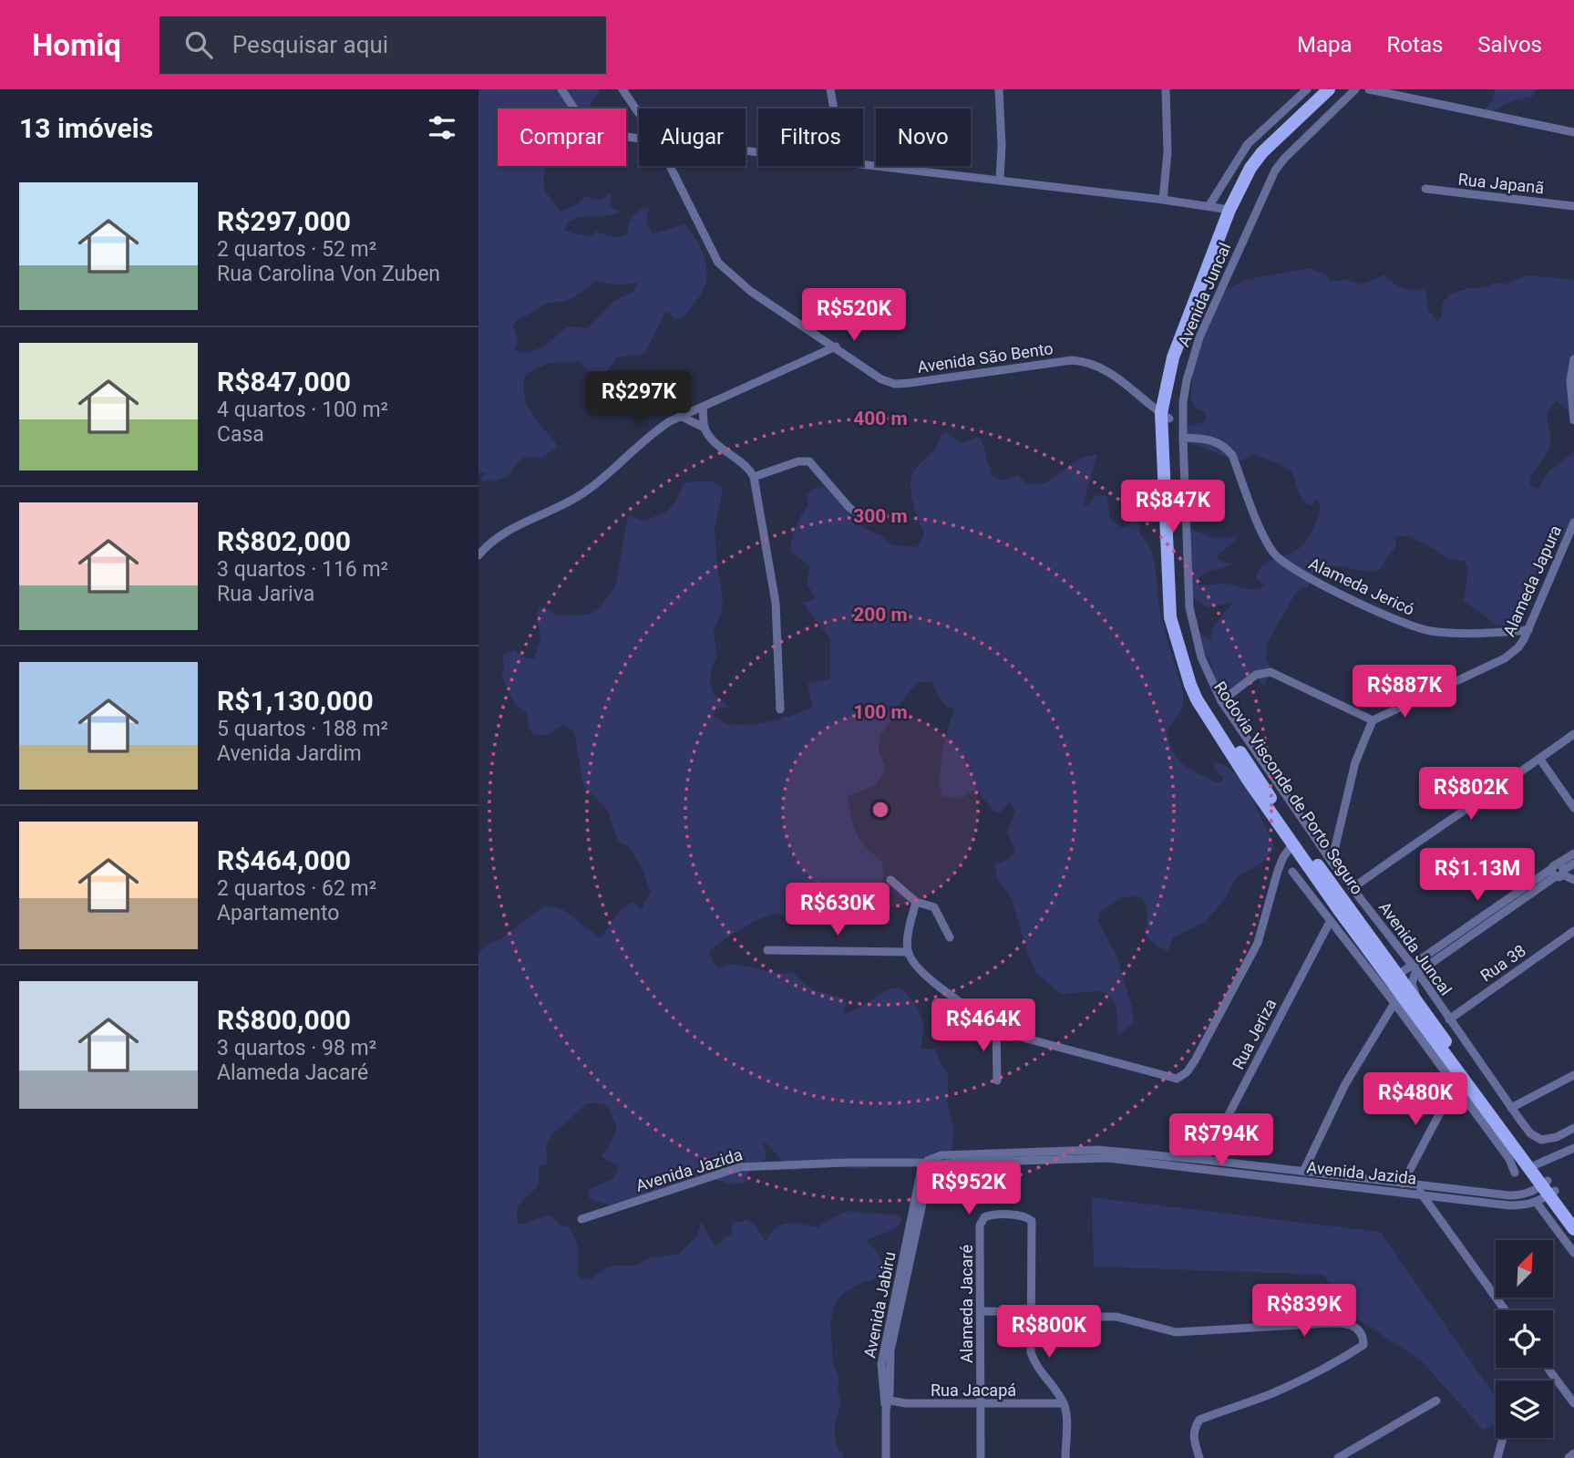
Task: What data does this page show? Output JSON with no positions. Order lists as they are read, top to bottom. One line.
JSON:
{"streets":{"main road":["Rodovia Visconde de Porto Seguro"],"street":["Rua Japanã","Avenida Juncal","Avenida São Bento","Alameda Japura","Alameda Jericó","Rua 38","Rua Jeriza","Avenida Jazida","Alameda Jacaré","Avenida Jabiru","Rua Jacapá"]},"crossings":[["Avenida Juncal","Alameda Jericó"],["Avenida Juncal","Rua 38"],["Avenida São Bento","Rodovia Visconde de Porto Seguro"],["Alameda Japura","Alameda Jericó"],["Rodovia Visconde de Porto Seguro","Avenida Jazida"],["Rua Jeriza","Avenida Jazida"],["Avenida Jazida","Avenida Jabiru"],["Alameda Jacaré","Rua Jacapá"],["Avenida Jabiru","Rua Jacapá"]],"north":"top right","page":{"header":"Homiq","search":"Pesquisar aqui","nav":["Mapa","Rotas","Salvos"],"heading":"13 imóveis","chip":["Comprar","Alugar","Filtros","Novo"],"list":[{"name":"R$297,000","note":"2 quartos · 52 m² · Rua Carolina Von Zuben"},{"name":"R$847,000","note":"4 quartos · 100 m² · Casa"},{"name":"R$802,000","note":"3 quartos · 116 m² · Rua Jariva"},{"name":"R$1,130,000","note":"5 quartos · 188 m² · Avenida Jardim"},{"name":"R$464,000","note":"2 quartos · 62 m² · Apartamento"},{"name":"R$800,000","note":"3 quartos · 98 m² · Alameda Jacaré"}],"price":["R$520K","R$297K","R$847K","R$887K","R$802K","R$1.13M","R$630K","R$464K","R$480K","R$794K","R$952K","R$839K","R$800K"]},"rings":["400 m","300 m","200 m","100 m"]}
